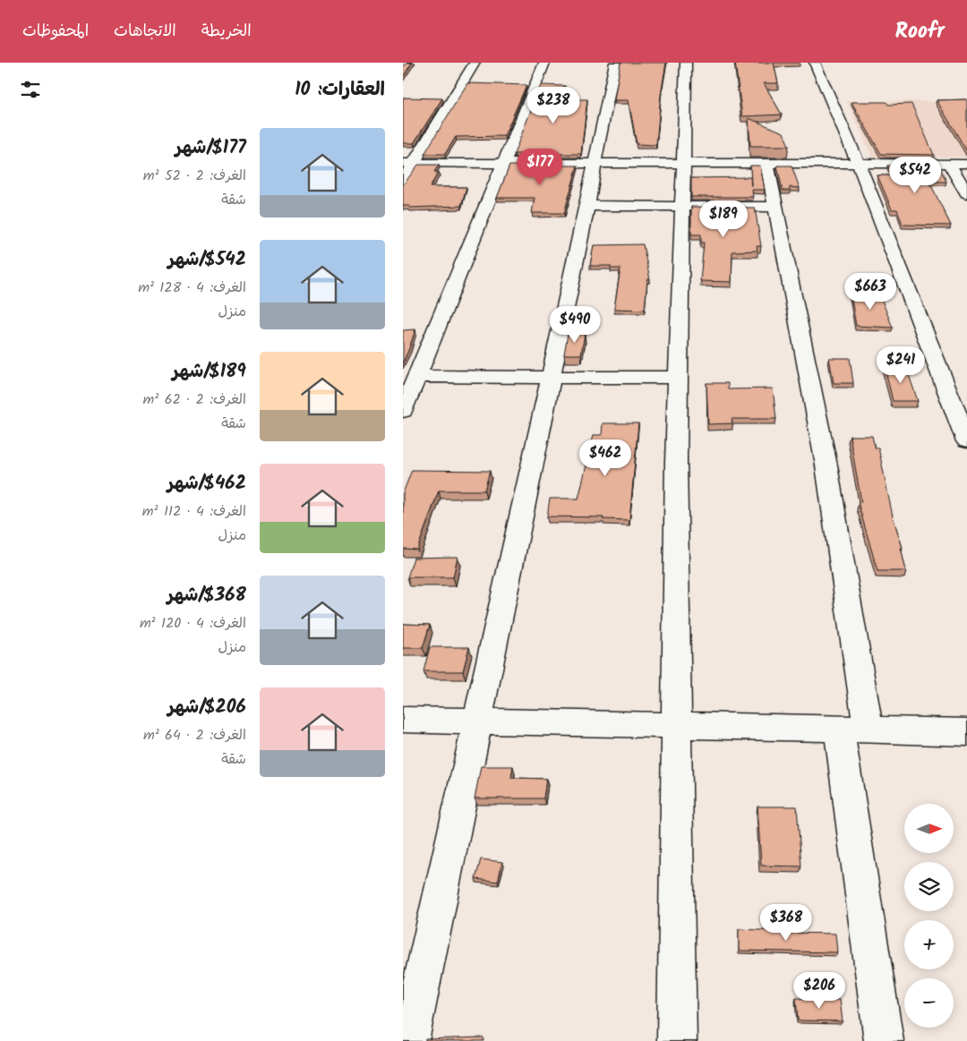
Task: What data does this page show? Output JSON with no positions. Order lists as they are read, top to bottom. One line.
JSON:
{"north":"right","page":{"header":"Roofr","nav":["الخريطة","الاتجاهات","المحفوظات"],"heading":"العقارات: 10","price":["$238","$177","$542","$189","$663","$490","$241","$462","$368","$206"],"list":[{"name":"$177/شهر","note":"الغرف: 2 · 52 m² · شقة"},{"name":"$542/شهر","note":"الغرف: 4 · 128 m² · منزل"},{"name":"$189/شهر","note":"الغرف: 2 · 62 m² · شقة"},{"name":"$462/شهر","note":"الغرف: 4 · 112 m² · منزل"},{"name":"$368/شهر","note":"الغرف: 4 · 120 m² · منزل"},{"name":"$206/شهر","note":"الغرف: 2 · 64 m² · شقة"}],"map_buttons":["+","−"]}}
